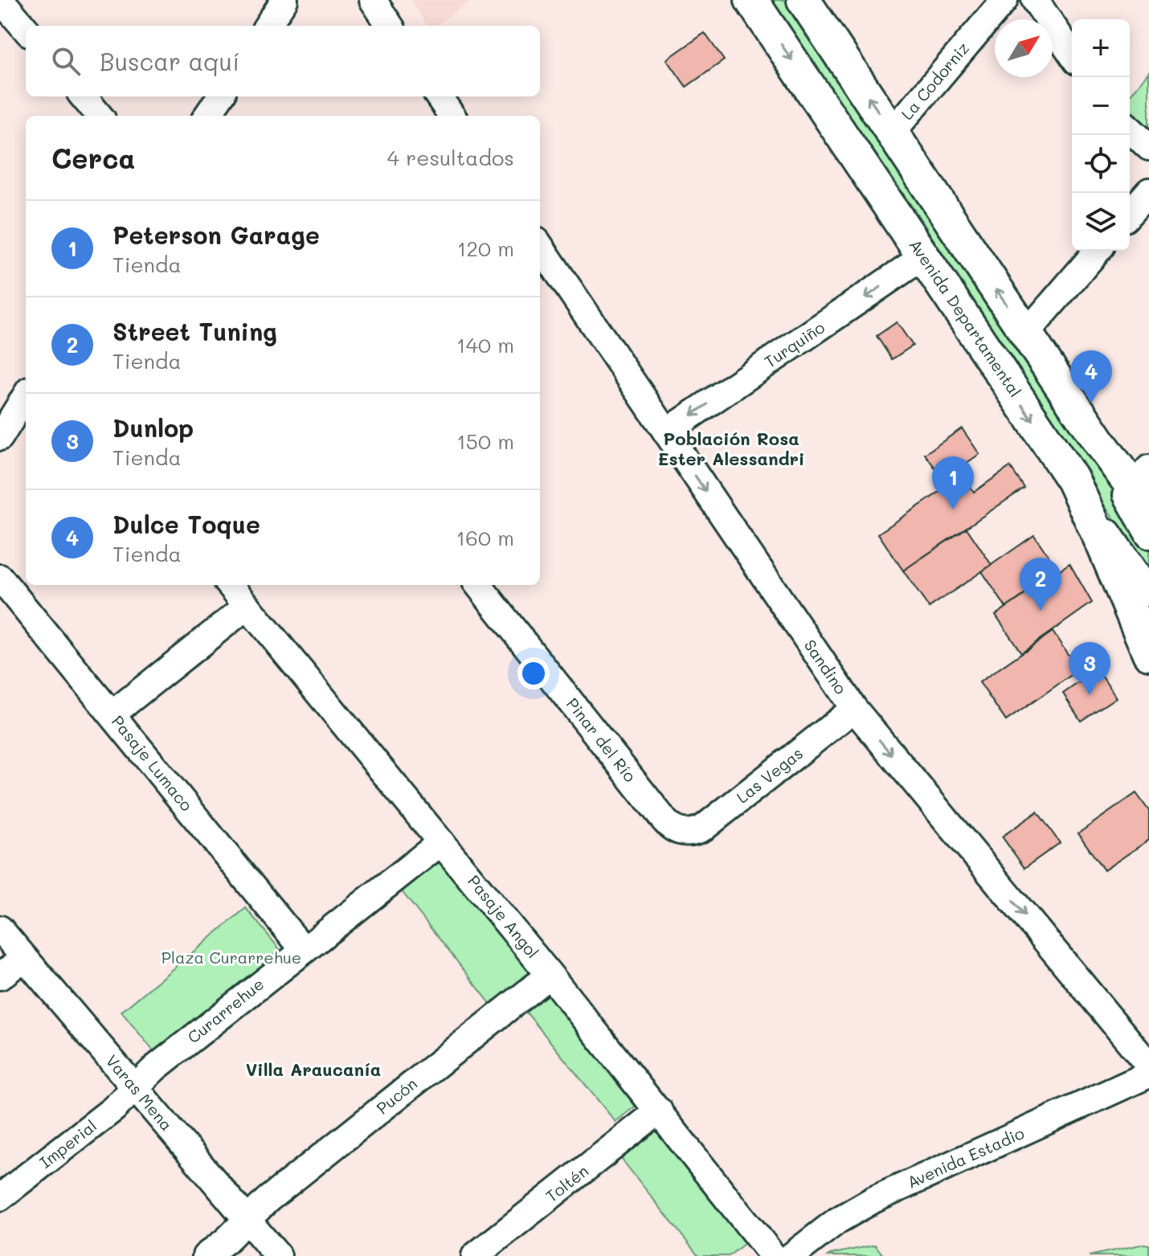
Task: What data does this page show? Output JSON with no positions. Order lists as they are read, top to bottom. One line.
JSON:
{"streets":{"main road":["Avenida Departamental"],"street":["La Codorniz","Turquiño","Sandino","Pinar del Río","Pasaje Lumaco","Las Vegas","Pasaje Angol","Curarrehue","Varas Mena","Pucón","Imperial","Avenida Estadio","Toltén"]},"crossings":[["Avenida Departamental","Turquiño"],["Turquiño","Sandino"],["Sandino","Las Vegas"],["Pinar del Río","Las Vegas"],["Pasaje Lumaco","Curarrehue"],["Pasaje Angol","Curarrehue"],["Pasaje Angol","Pucón"],["Pasaje Angol","Toltén"],["Curarrehue","Varas Mena"],["Curarrehue","Imperial"],["Varas Mena","Pucón"],["Varas Mena","Imperial"]],"one_way":["Turquiño","Sandino"],"districts":["Población Rosa Ester Alessandri","Villa Araucanía"],"parks":["Plaza Curarrehue"],"north":"top right","page":{"map_buttons":["+","−"],"search":"Buscar aquí","heading":["Cerca","4 resultados"],"list":[{"mark":"1","name":"Peterson Garage","note":"Tienda","value":"120 m"},{"mark":"2","name":"Street Tuning","note":"Tienda","value":"140 m"},{"mark":"3","name":"Dunlop","note":"Tienda","value":"150 m"},{"mark":"4","name":"Dulce Toque","note":"Tienda","value":"160 m"}],"pins":["4","1","2","3"]}}
